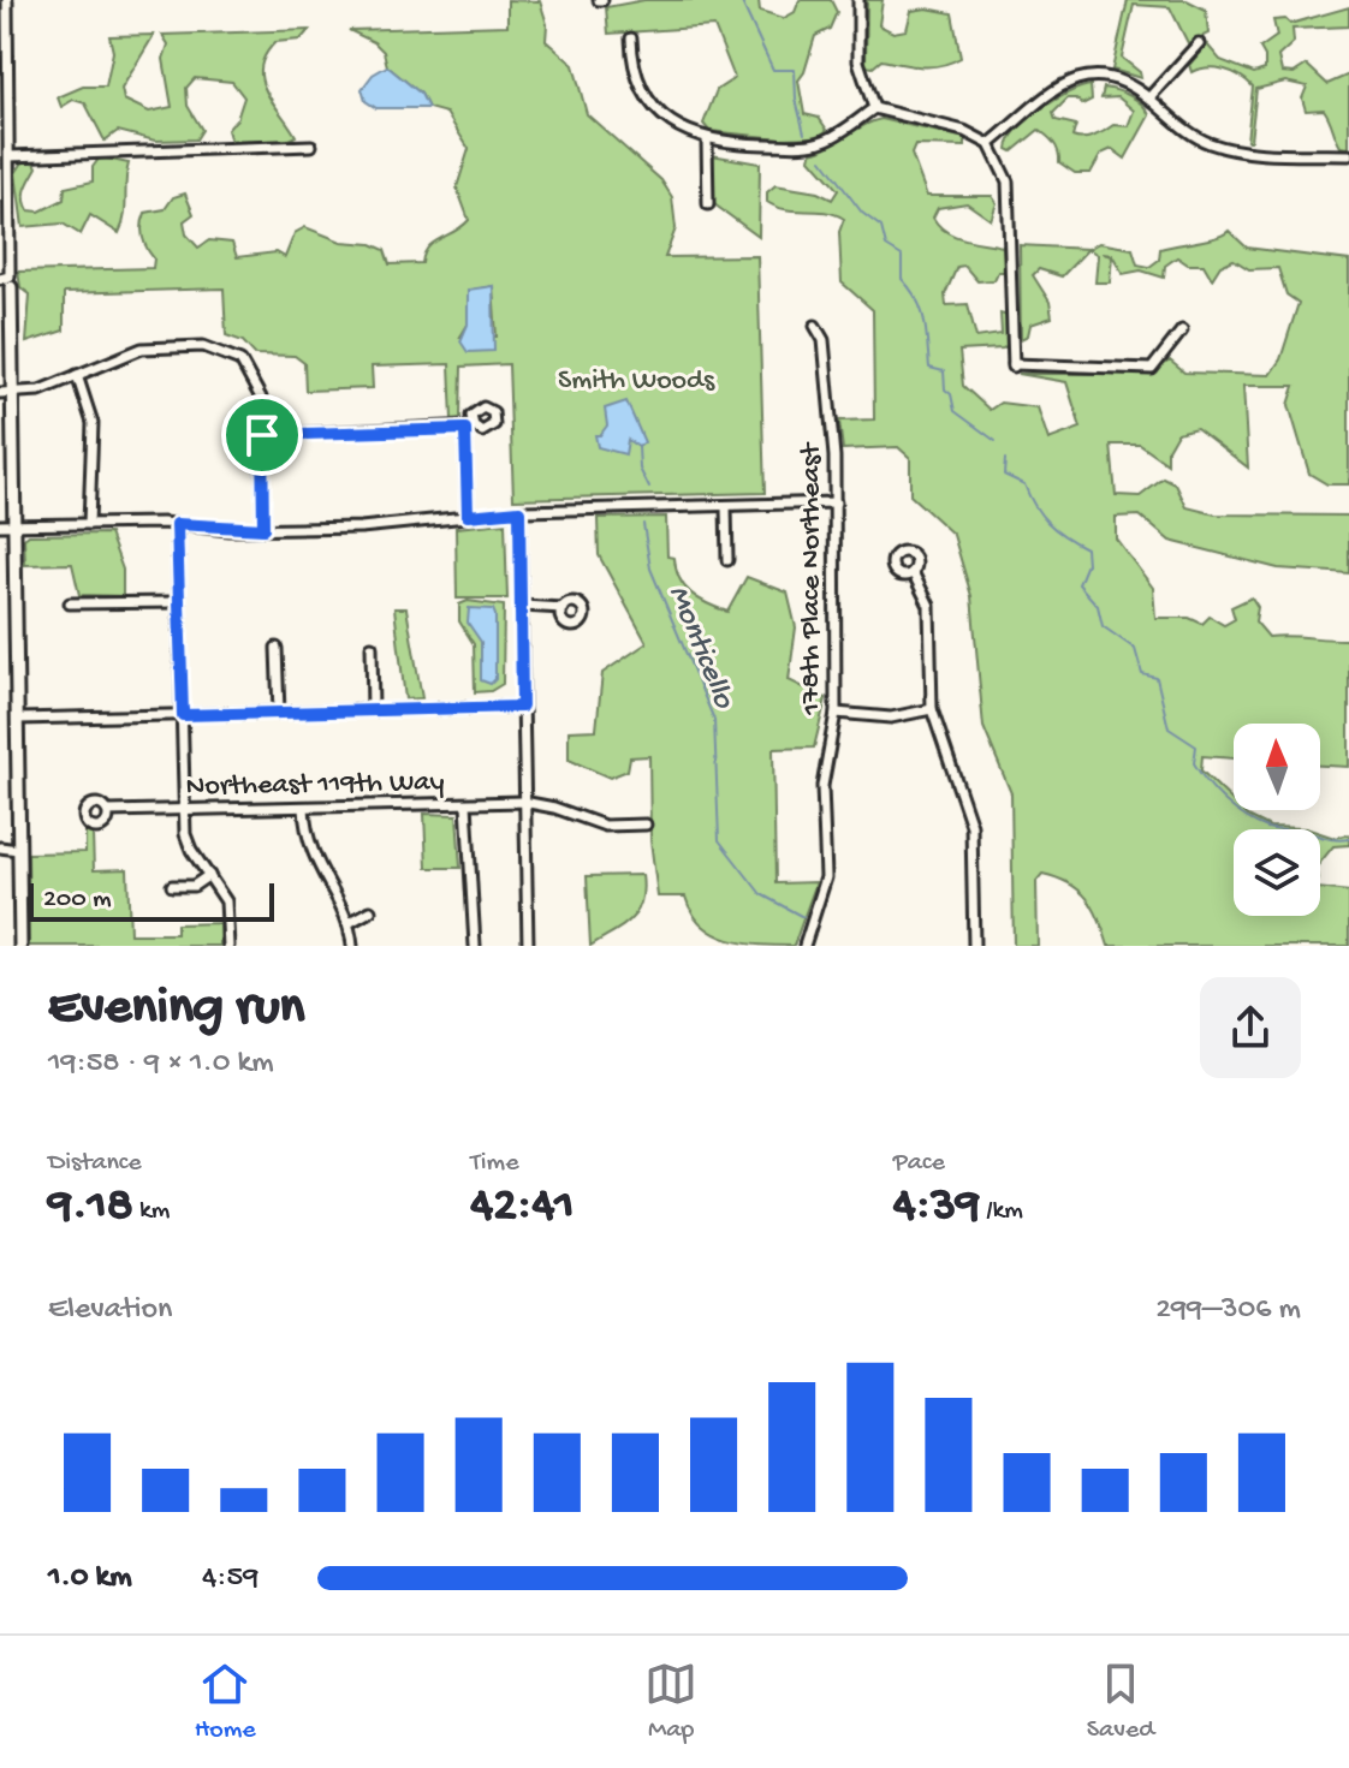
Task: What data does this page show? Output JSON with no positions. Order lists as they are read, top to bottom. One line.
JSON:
{"streets":{"street":["178th Place Northeast","Northeast 119th Way"]},"water":["Monticello"],"parks":["Smith Woods"],"scale_bar":"200 m","north":"top","page":{"scale":"200 m","heading":["Evening run","19:58 · 9 × 1.0 km"],"stats":[["Distance","9.18 km"],["Time","42:41"],["Pace","4:39 /km"]],"chart":["Elevation","299–306 m"],"list":[{"name":"1.0 km","note":"4:59"}],"tabs":["Home","Map","Saved"]}}
